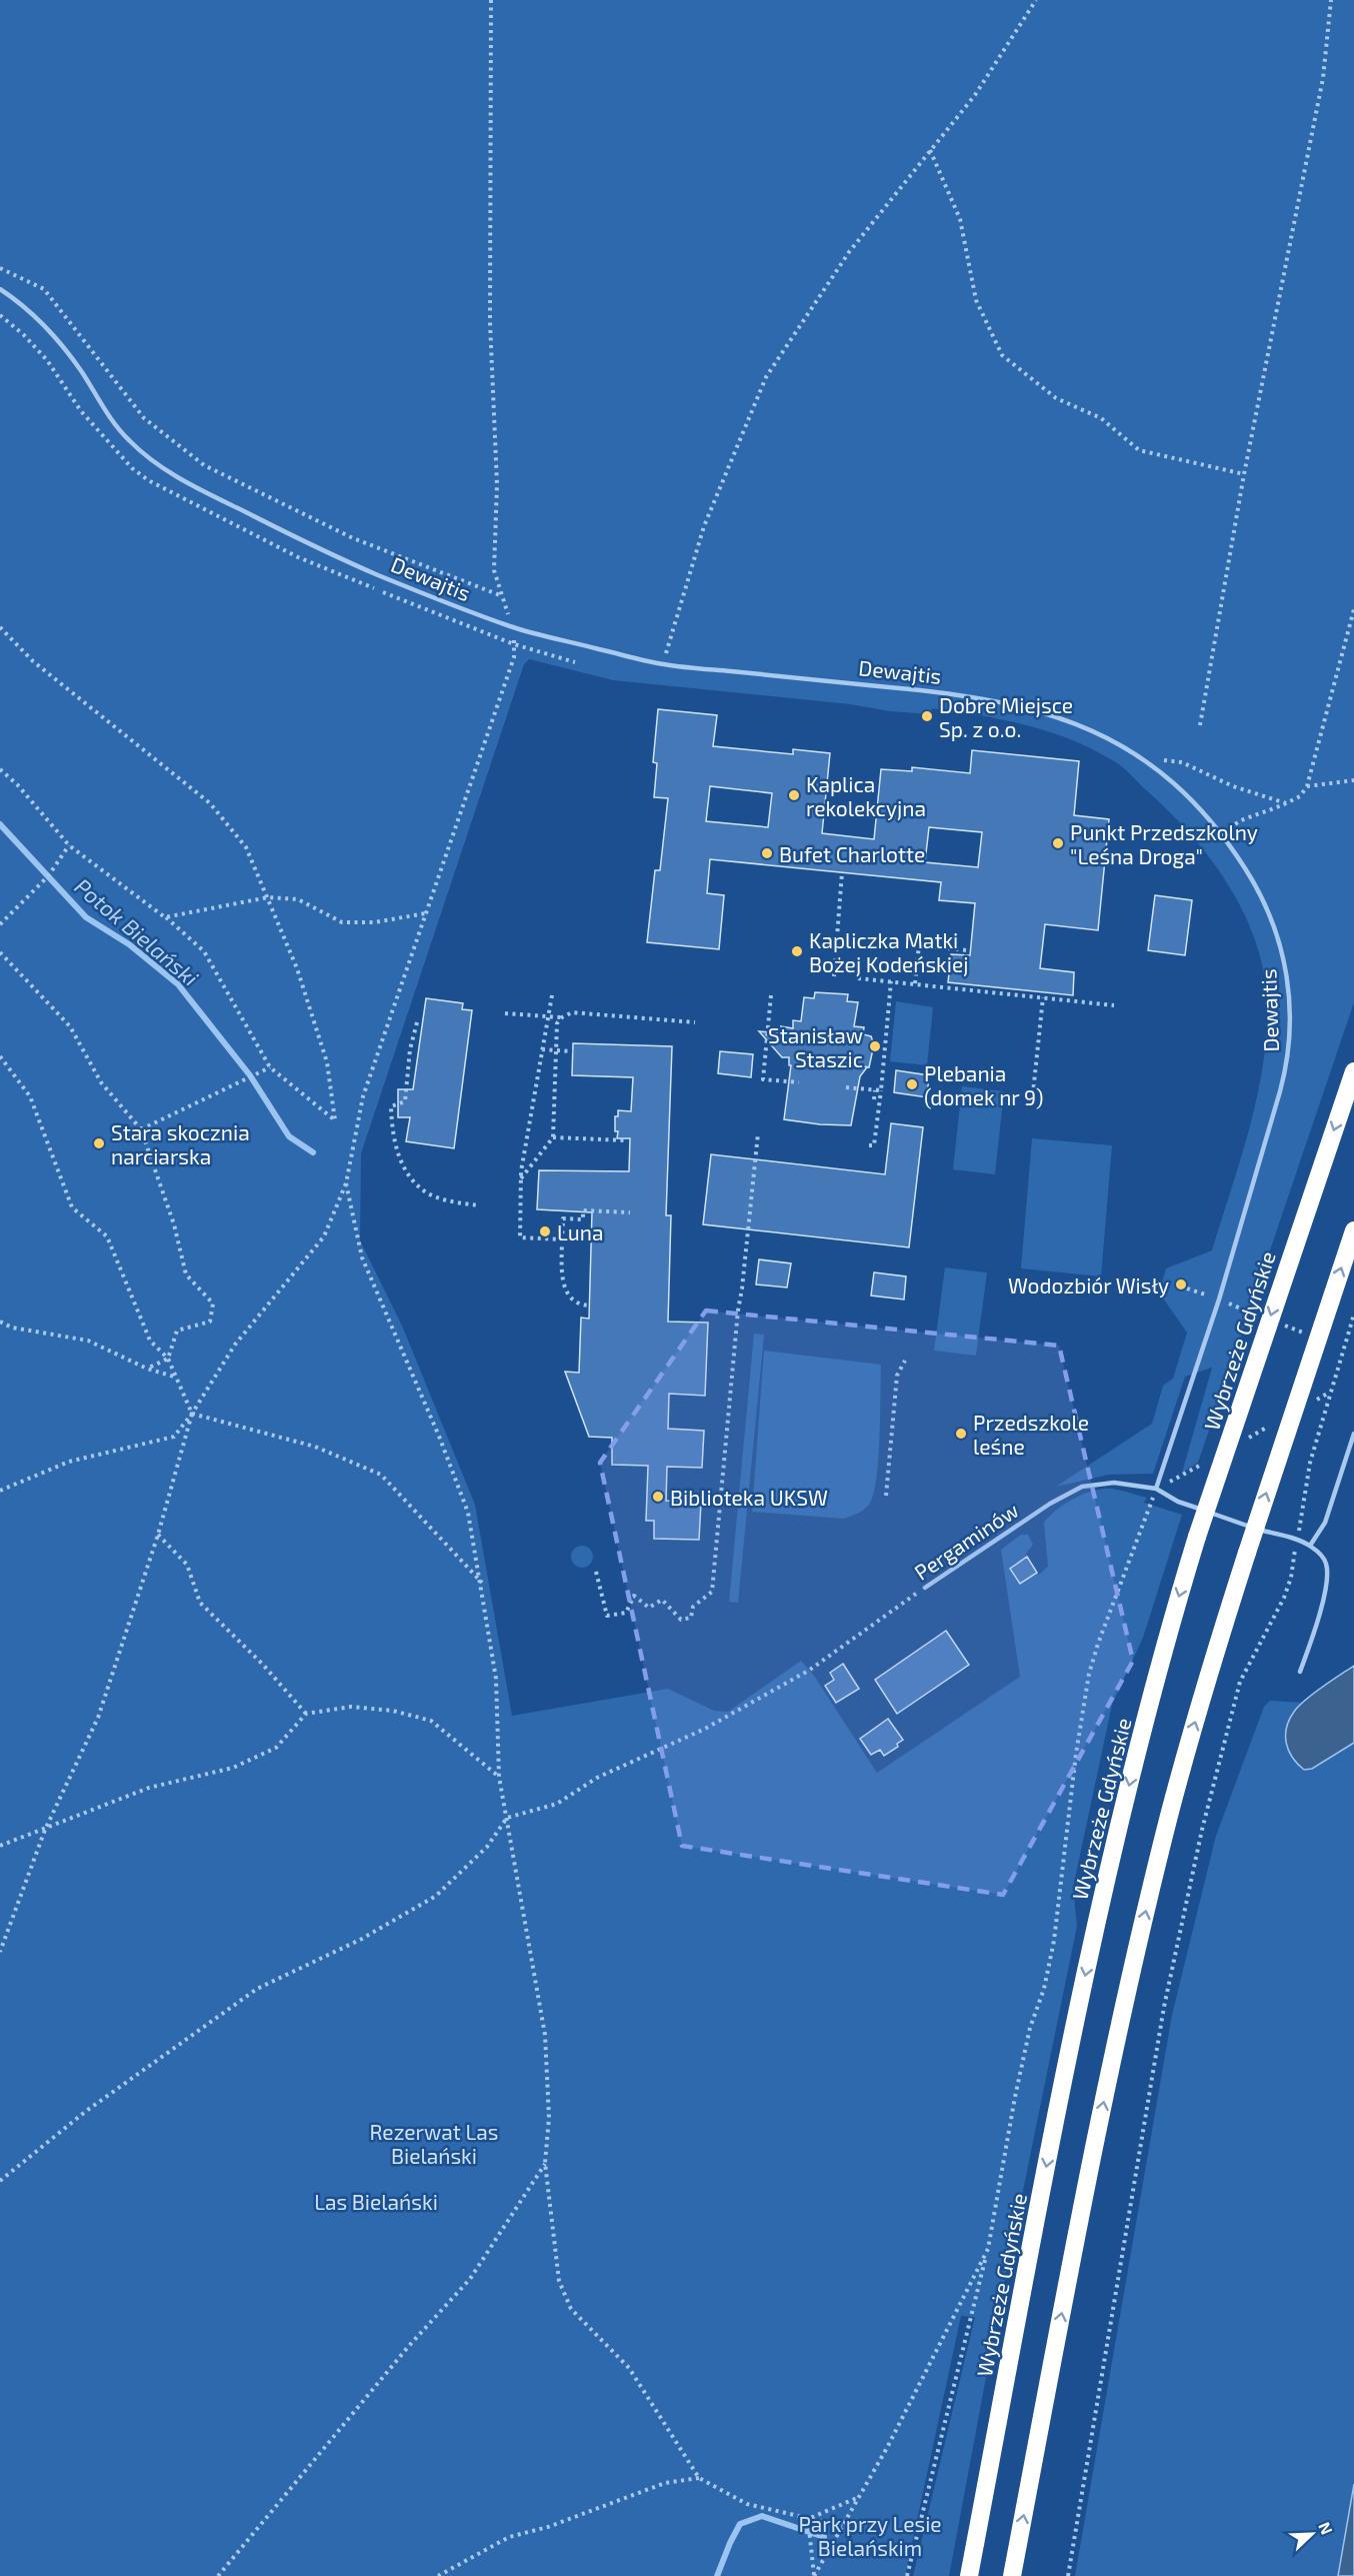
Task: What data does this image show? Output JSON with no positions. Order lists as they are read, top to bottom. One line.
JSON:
{"streets":{"highway":["Wybrzeże Gdyńskie"],"lane":["Dewajtis","Pergaminów"]},"crossings":[["Dewajtis","Pergaminów"]],"water":["Potok Bielański"],"parks":["Rezerwat Las Bielański","Las Bielański","Park przy Lesie Bielańskim"],"places":["Dobre Miejsce Sp. z o.o.","Kaplica rekolekcyjna","Punkt Przedszkolny \"Leśna Droga\"","Bufet Charlotte","Kapliczka Matki Bożej Kodeńskiej","Stanisław Staszic","Plebania (domek nr 9)","Stara skocznia narciarska","Luna","Wodozbiór Wisły","Przedszkole leśne","Biblioteka UKSW"],"north":"top right"}
